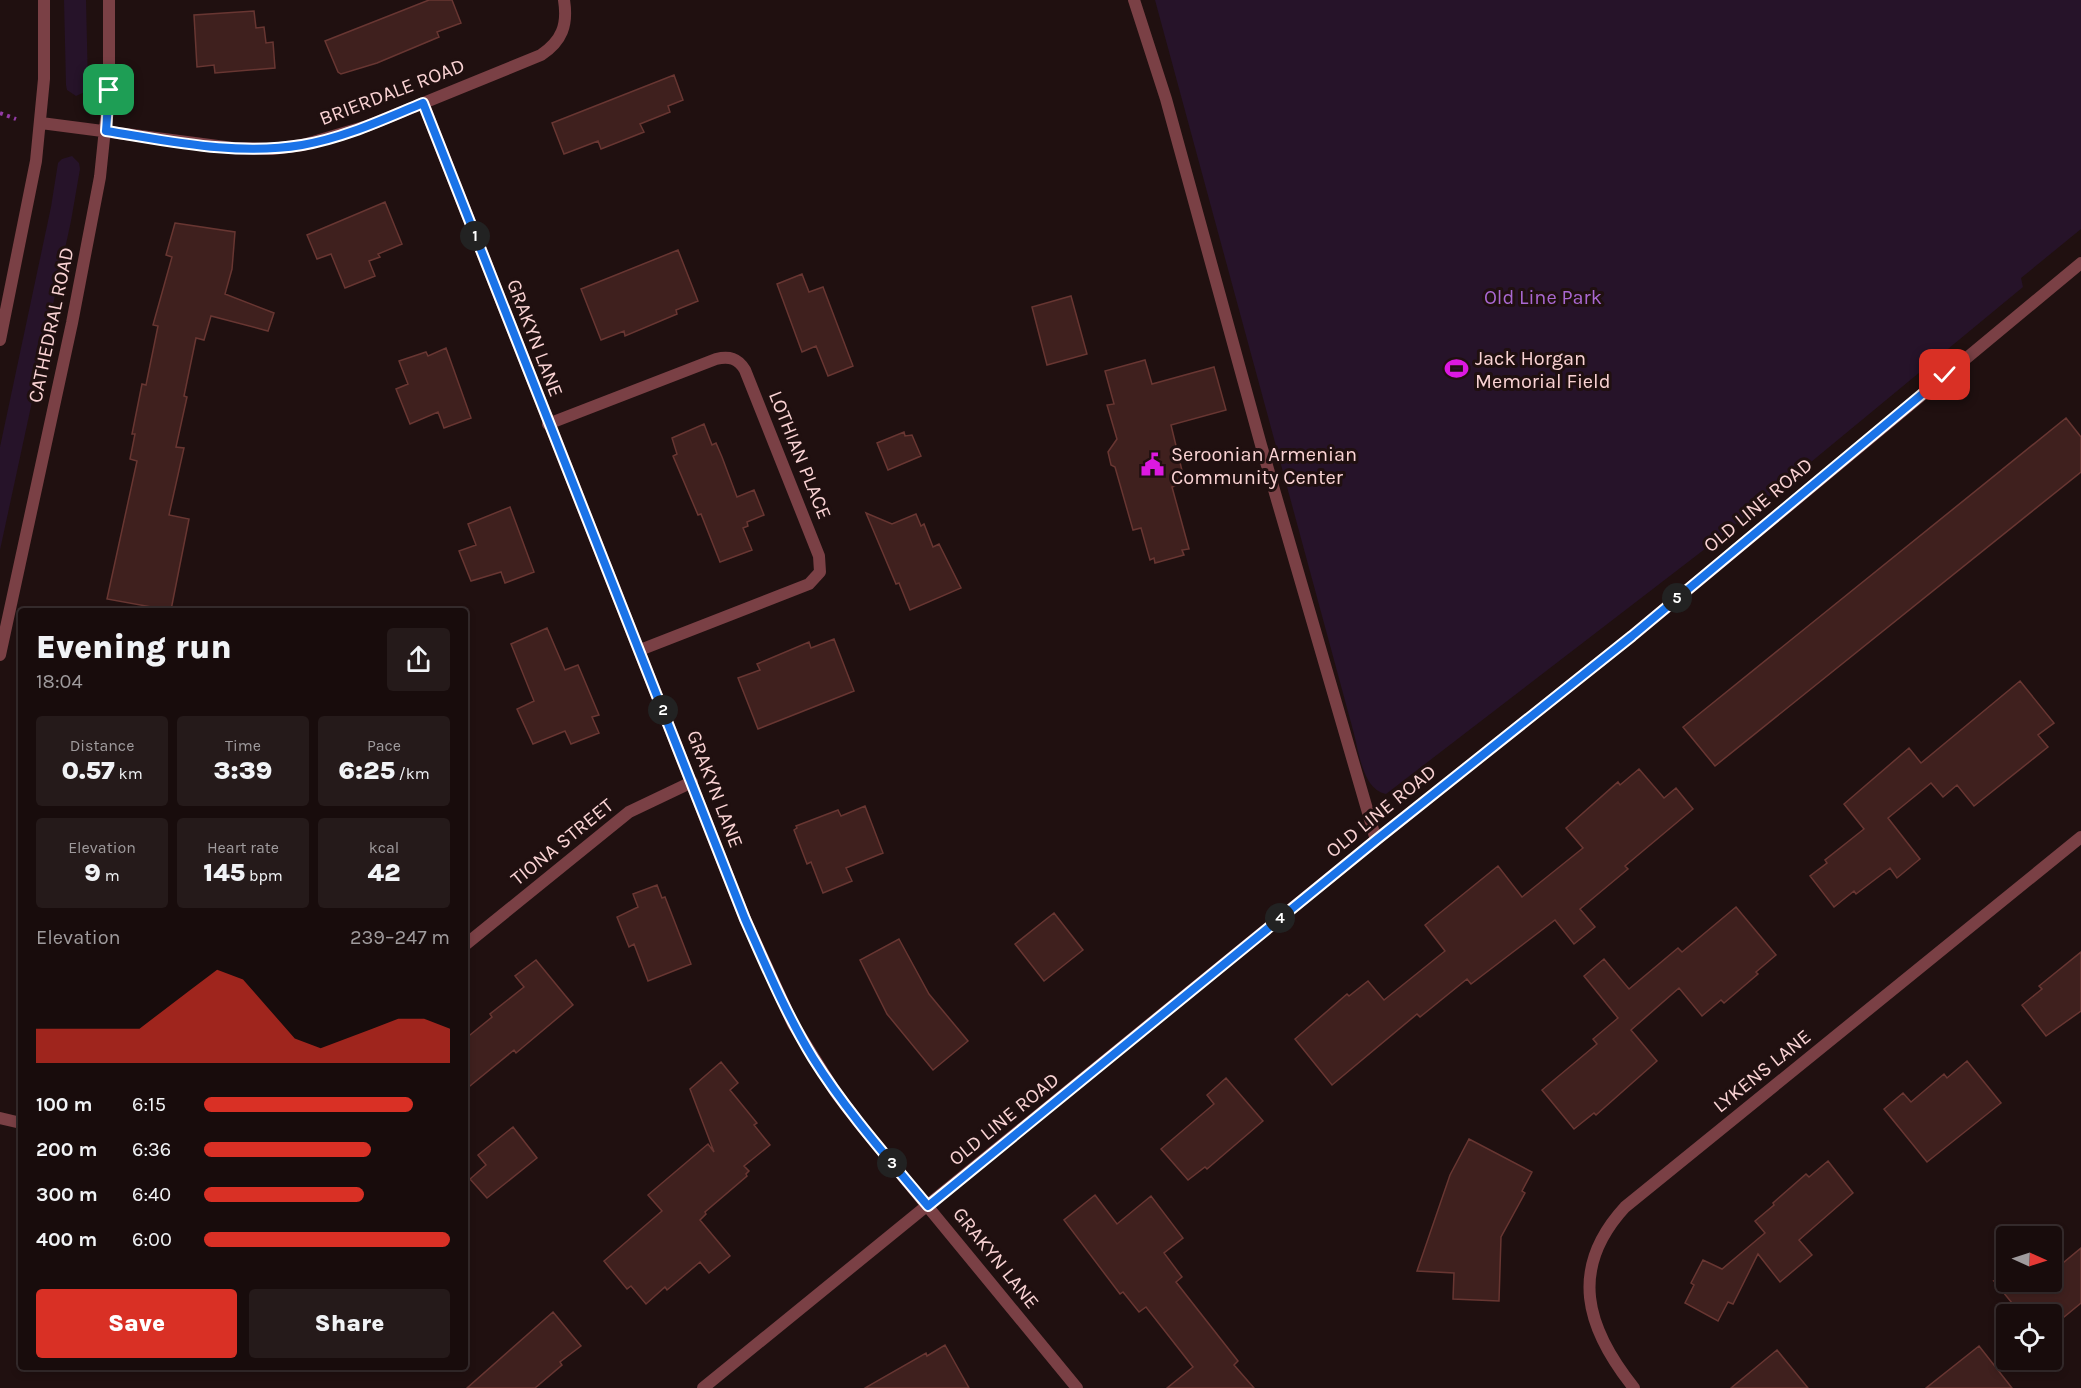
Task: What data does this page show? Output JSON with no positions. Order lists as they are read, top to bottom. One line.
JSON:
{"streets":{"street":["BRIERDALE ROAD","CATHEDRAL ROAD","GRAKYN LANE","LOTHIAN PLACE","OLD LINE ROAD","TIONA STREET","LYKENS LANE"]},"crossings":[["BRIERDALE ROAD","CATHEDRAL ROAD"],["BRIERDALE ROAD","GRAKYN LANE"],["GRAKYN LANE","LOTHIAN PLACE"],["GRAKYN LANE","OLD LINE ROAD"],["GRAKYN LANE","TIONA STREET"]],"parks":["Old Line Park"],"places":{"sports":["Jack Horgan Memorial Field"],"public building":["Seroonian Armenian Community Center"]},"north":"right","page":{"pins":["1","5","2","4","3"],"heading":["Evening run","18:04"],"stats":[["Distance","0.57 km"],["Time","3:39"],["Pace","6:25 /km"],["Elevation","9 m"],["Heart rate","145 bpm"],["kcal","42"]],"chart":["Elevation","239–247 m"],"list":[{"name":"100 m","note":"6:15"},{"name":"200 m","note":"6:36"},{"name":"300 m","note":"6:40"},{"name":"400 m","note":"6:00"}],"buttons":["Save","Share"]}}
